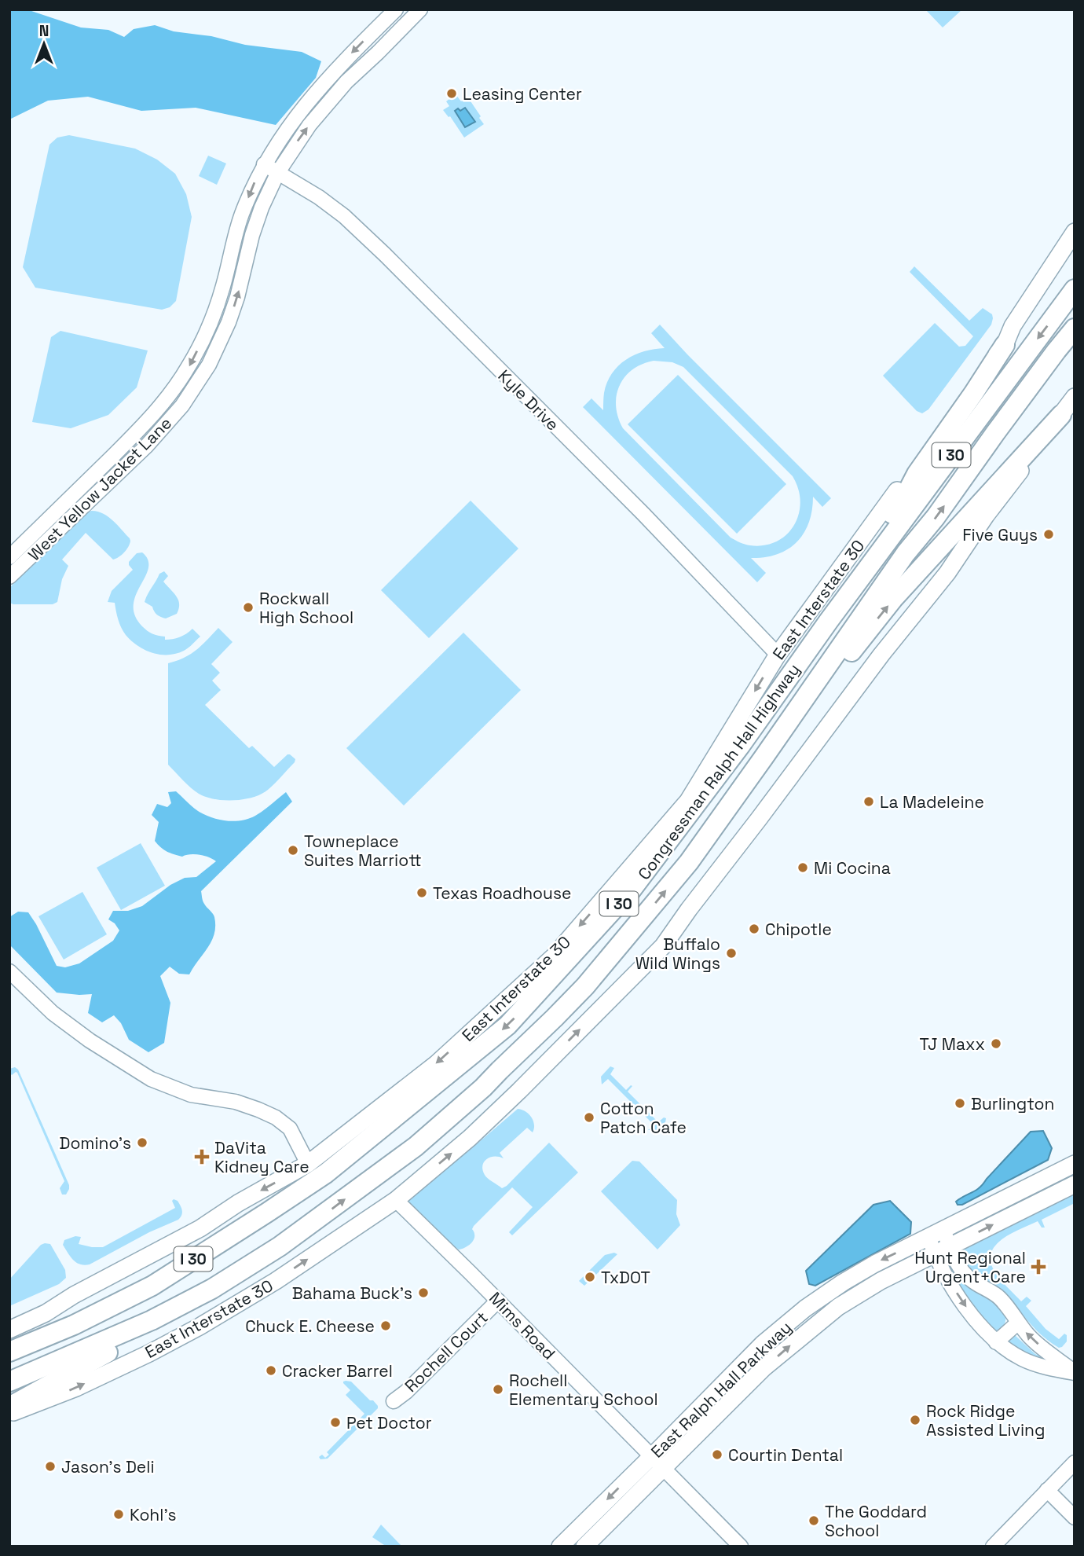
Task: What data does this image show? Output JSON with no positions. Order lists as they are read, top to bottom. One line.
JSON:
{"streets":{"highway":["I 30","Congressman Ralph Hall Highway"],"main road":["East Interstate 30","East Ralph Hall Parkway"],"street":["Kyle Drive","West Yellow Jacket Lane","Mims Road","Rochell Court"]},"crossings":[["Kyle Drive","West Yellow Jacket Lane"],["Kyle Drive","East Interstate 30"],["East Interstate 30","Mims Road"],["Mims Road","Rochell Court"],["Mims Road","East Ralph Hall Parkway"]],"places":{"other":["Leasing Center","Five Guys","Rockwall High School","La Madeleine","Towneplace Suites Marriott","Mi Cocina","Texas Roadhouse","Chipotle","Buffalo Wild Wings","TJ Maxx","Burlington","Cotton Patch Cafe","Domino's","TxDOT","Bahama Buck's","Chuck E. Cheese","Cracker Barrel","Rochell Elementary School","Rock Ridge Assisted Living","Pet Doctor","Courtin Dental","Jason's Deli","Kohl's","The Goddard School"],"health":["DaVita Kidney Care","Hunt Regional Urgent+Care"]},"north":"top"}
